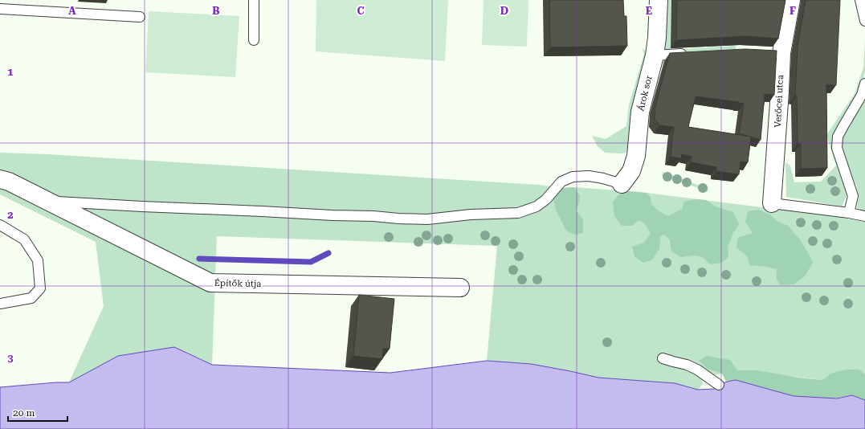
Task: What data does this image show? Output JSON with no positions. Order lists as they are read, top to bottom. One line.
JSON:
{"streets":{"street":["Árok sor","Verőcei utca","Építők útja"]},"scale_bar":"20 m","grid":{"columns":["A","B","C","D","E","F"],"rows":["1","2","3"]}}
